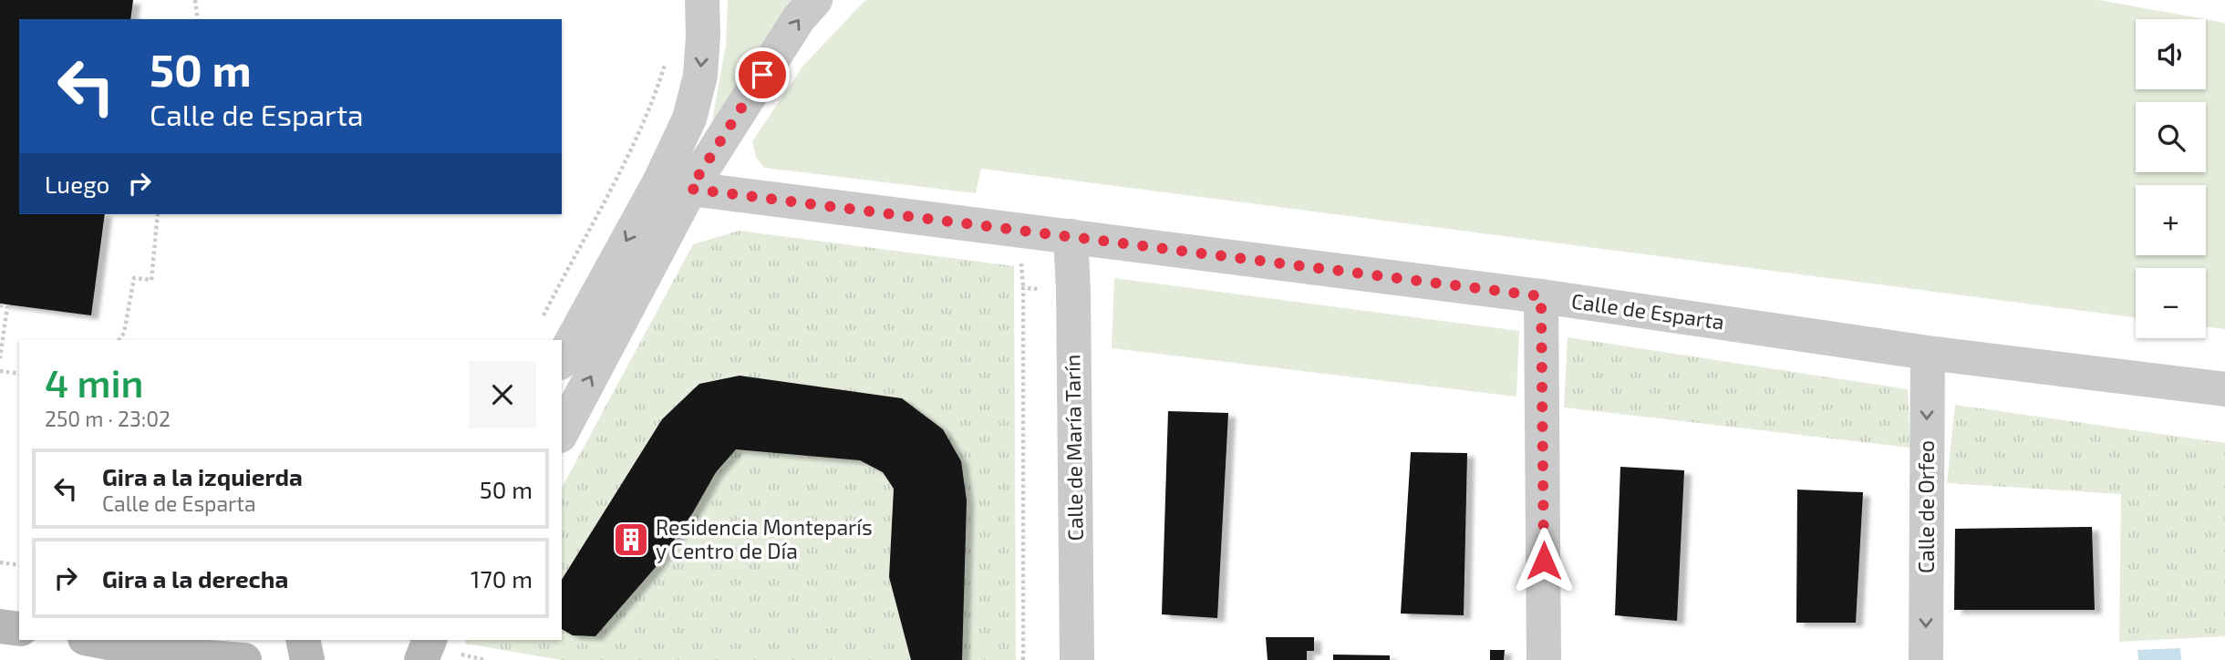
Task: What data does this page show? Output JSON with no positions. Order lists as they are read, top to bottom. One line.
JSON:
{"streets":{"street":["Calle de Esparta","Calle de María Tarín","Calle de Orfeo"]},"crossings":[["Calle de Esparta","Calle de María Tarín"],["Calle de Esparta","Calle de Orfeo"]],"one_way":["Calle de Orfeo"],"places":{"building":["Residencia Monteparís y Centro de Día"]},"page":{"map_buttons":["+","−"],"turn":["50 m","Calle de Esparta"],"then":"Luego","heading":["4 min","250 m · 23:02"],"list":[{"name":"Gira a la izquierda","note":"Calle de Esparta","value":"50 m"},{"name":"Gira a la derecha","value":"170 m"}]}}
